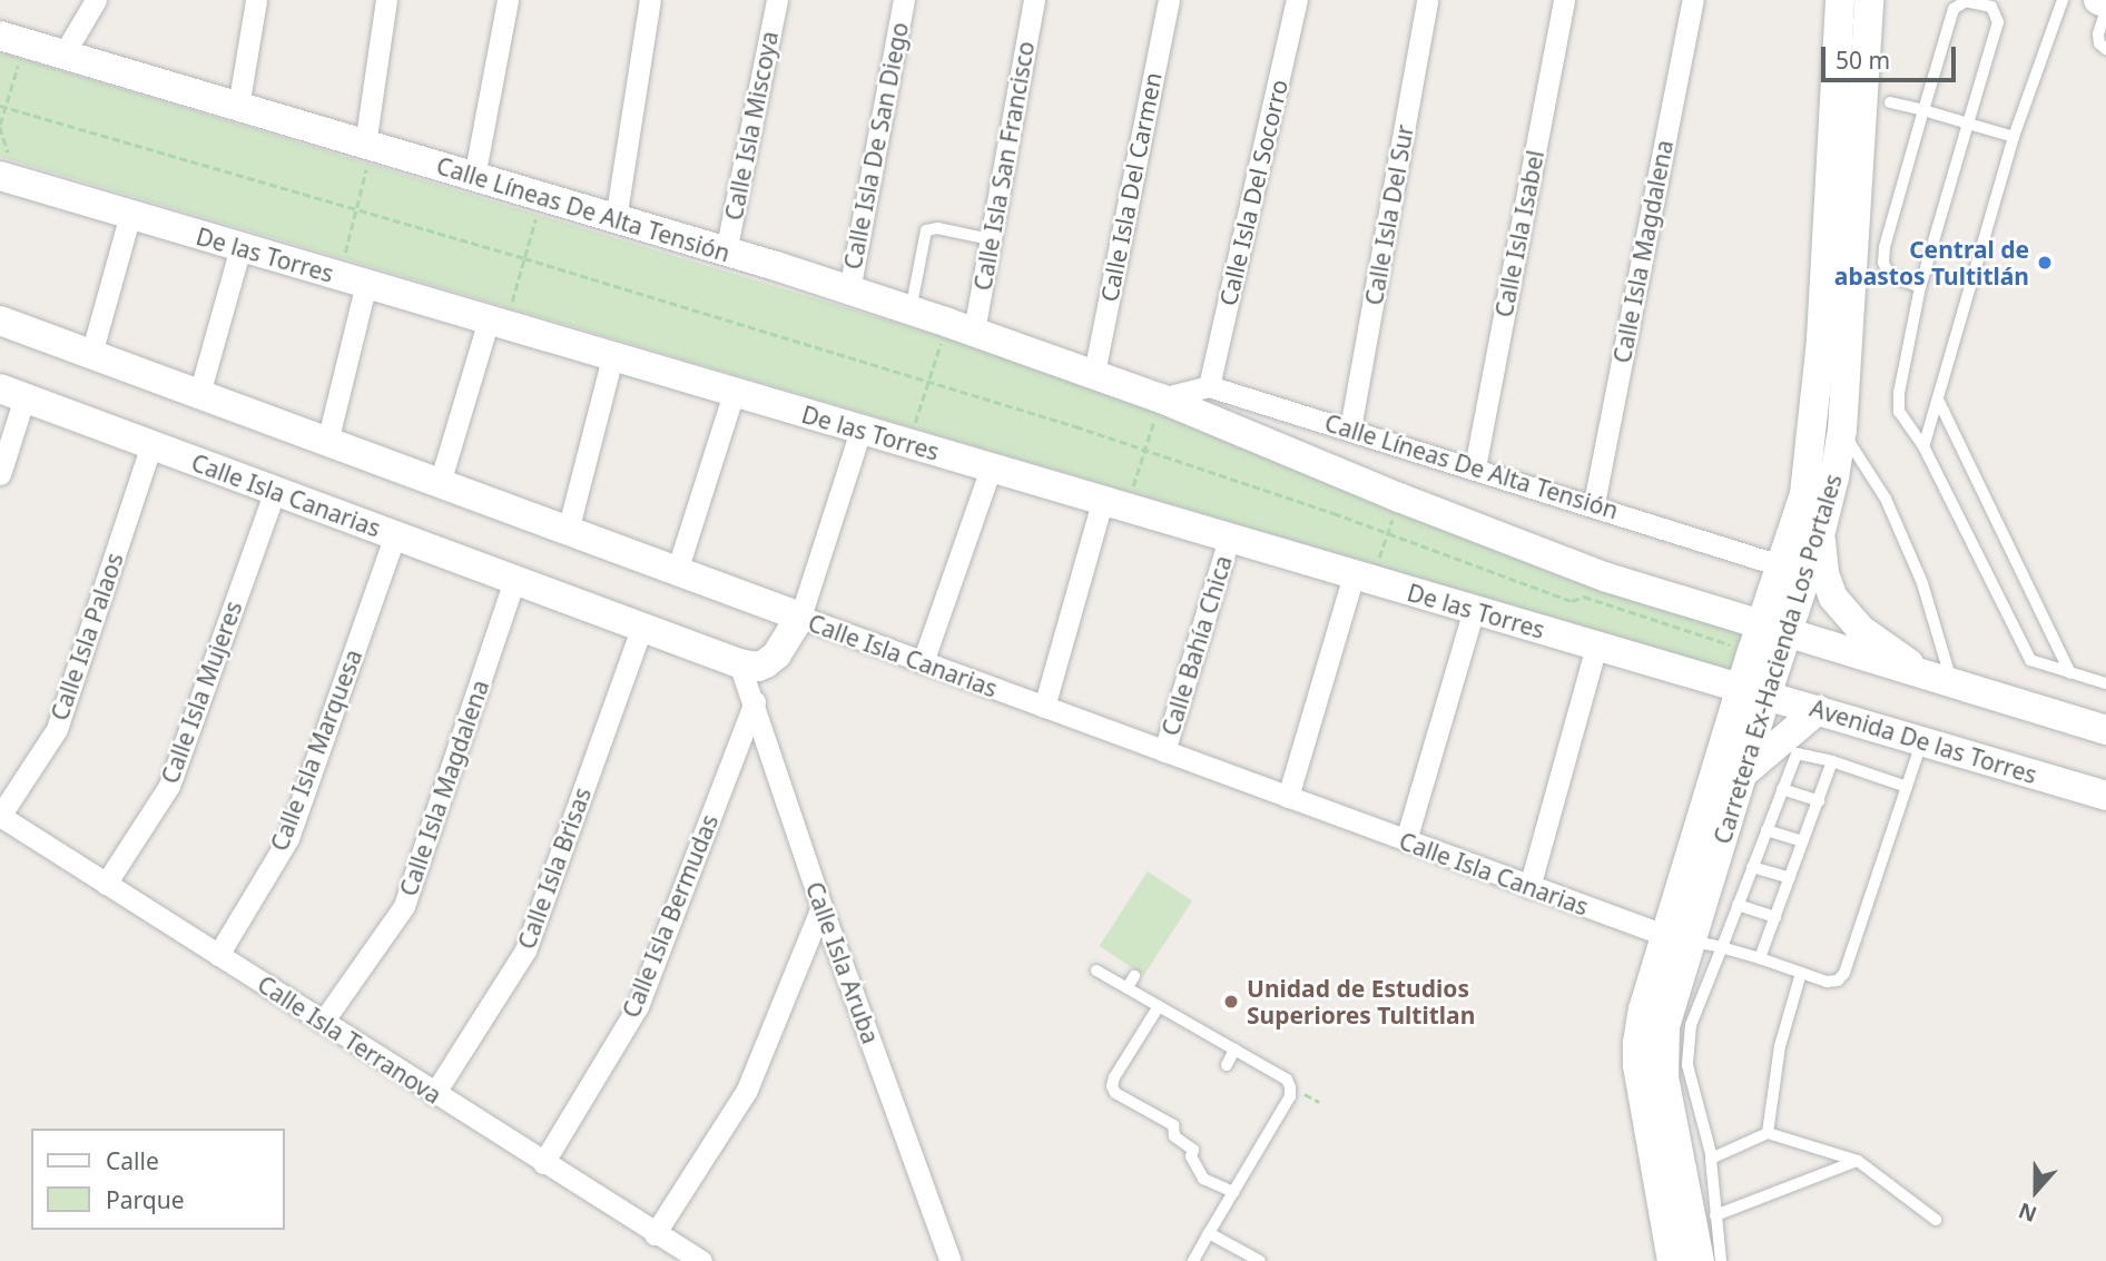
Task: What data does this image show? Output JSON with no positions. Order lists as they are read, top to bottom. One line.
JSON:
{"streets":{"main road":["Calle Líneas De Alta Tensión","De las Torres","Calle Isla Canarias","Carretera Ex-Hacienda Los Portales","Avenida De las Torres"],"street":["Calle Isla Miscoya","Calle Isla De San Diego","Calle Isla San Francisco","Calle Isla Del Carmen","Calle Isla Del Socorro","Calle Isla Del Sur","Calle Isla Isabel","Calle Isla Magdalena","Calle Isla Palaos","Calle Bahía Chica","Calle Isla Mujeres","Calle Isla Marquesa","Calle Isla Brisas","Calle Isla Bermudas","Calle Isla Aruba","Calle Isla Terranova"]},"crossings":[["Calle Isla Miscoya","Calle Líneas De Alta Tensión"],["Calle Isla De San Diego","Calle Líneas De Alta Tensión"],["Calle Isla San Francisco","Calle Líneas De Alta Tensión"],["Calle Isla Del Carmen","Calle Líneas De Alta Tensión"],["Calle Isla Del Socorro","Calle Líneas De Alta Tensión"],["Calle Líneas De Alta Tensión","Calle Isla Del Sur"],["Calle Líneas De Alta Tensión","Calle Isla Isabel"],["Calle Líneas De Alta Tensión","Calle Isla Magdalena"],["Calle Líneas De Alta Tensión","Carretera Ex-Hacienda Los Portales"],["Calle Isla Magdalena","Calle Isla Canarias"],["Calle Isla Magdalena","Calle Isla Terranova"],["De las Torres","Calle Bahía Chica"],["De las Torres","Carretera Ex-Hacienda Los Portales"],["De las Torres","Avenida De las Torres"],["Calle Isla Canarias","Calle Isla Palaos"],["Calle Isla Canarias","Calle Bahía Chica"],["Calle Isla Canarias","Carretera Ex-Hacienda Los Portales"],["Calle Isla Canarias","Calle Isla Mujeres"],["Calle Isla Canarias","Calle Isla Marquesa"],["Calle Isla Canarias","Calle Isla Brisas"],["Calle Isla Canarias","Calle Isla Aruba"],["Calle Isla Palaos","Calle Isla Terranova"],["Carretera Ex-Hacienda Los Portales","Avenida De las Torres"],["Calle Isla Mujeres","Calle Isla Terranova"],["Calle Isla Marquesa","Calle Isla Terranova"],["Calle Isla Brisas","Calle Isla Terranova"],["Calle Isla Bermudas","Calle Isla Aruba"],["Calle Isla Bermudas","Calle Isla Terranova"]],"places":["Central de abastos Tultitlán","Unidad de Estudios Superiores Tultitlan"],"legend":["Calle","Parque"],"scale_bar":"50 m","north":"bottom"}
